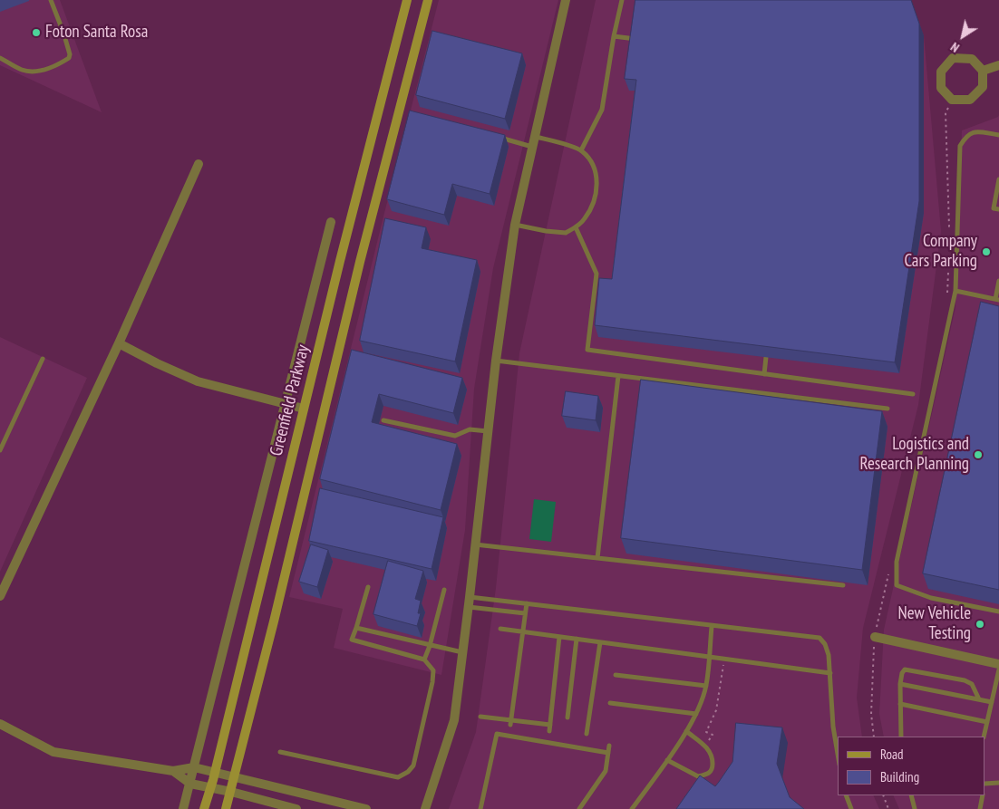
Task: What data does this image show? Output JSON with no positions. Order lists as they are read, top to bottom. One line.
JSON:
{"streets":{"main road":["Greenfield Parkway"]},"places":["Foton Santa Rosa","Company Cars Parking","Logistics and Research Planning","New Vehicle Testing"],"legend":["Road","Building"],"north":"bottom left"}
